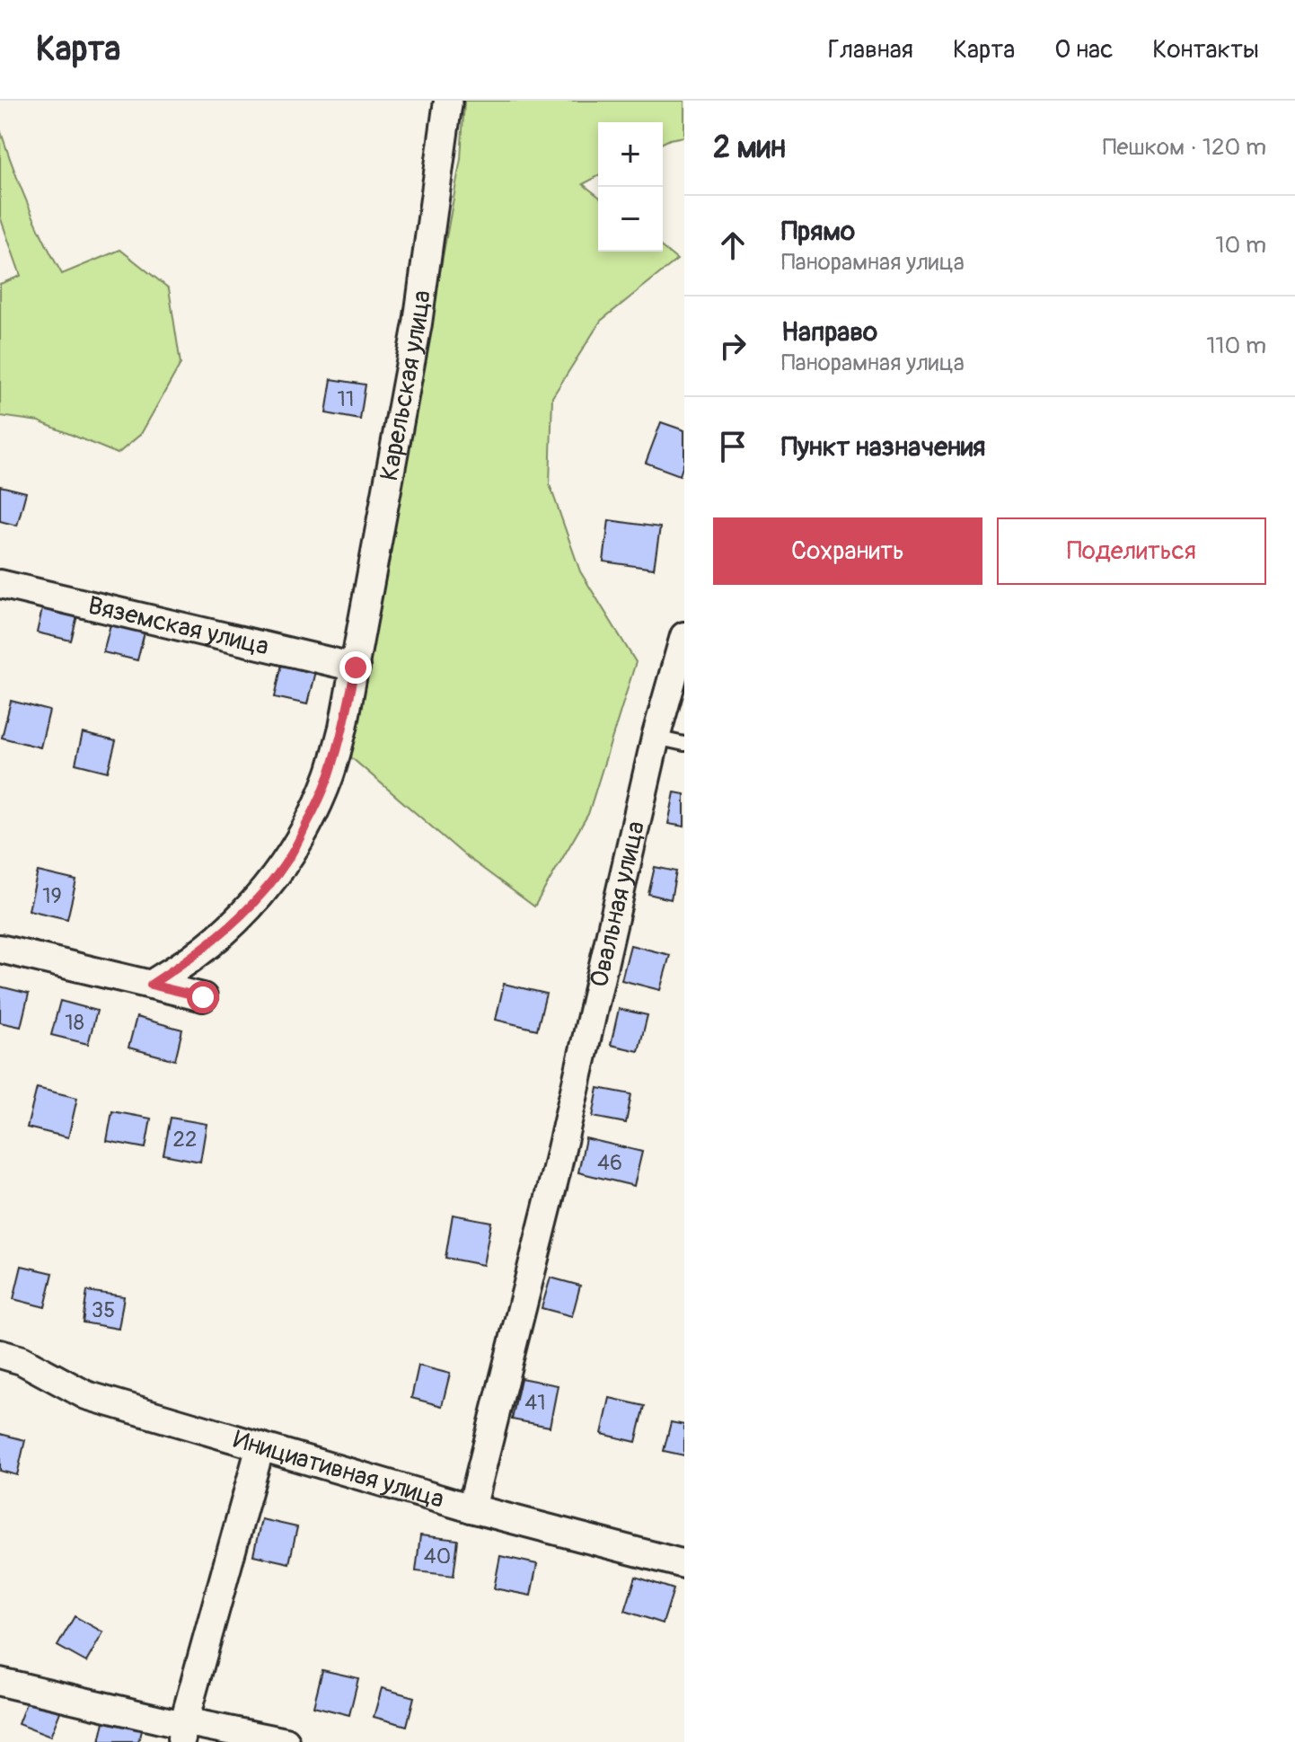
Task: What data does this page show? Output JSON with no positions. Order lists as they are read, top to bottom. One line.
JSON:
{"streets":{"street":["Карельская улица","Вяземская улица","Овальная улица","Инициативная улица"]},"crossings":[["Карельская улица","Вяземская улица"],["Овальная улица","Инициативная улица"]],"house_numbers":["11","19","18","22","46","35","41","40"],"page":{"header":"Карта","nav":["Главная","Карта","О нас","Контакты"],"heading":["2 мин","Пешком · 120 m"],"map_buttons":["+","−"],"list":[["Прямо","Панорамная улица","10 m"],["Направо","Панорамная улица","110 m"],"Пункт назначения"],"buttons":["Сохранить","Поделиться"]}}
